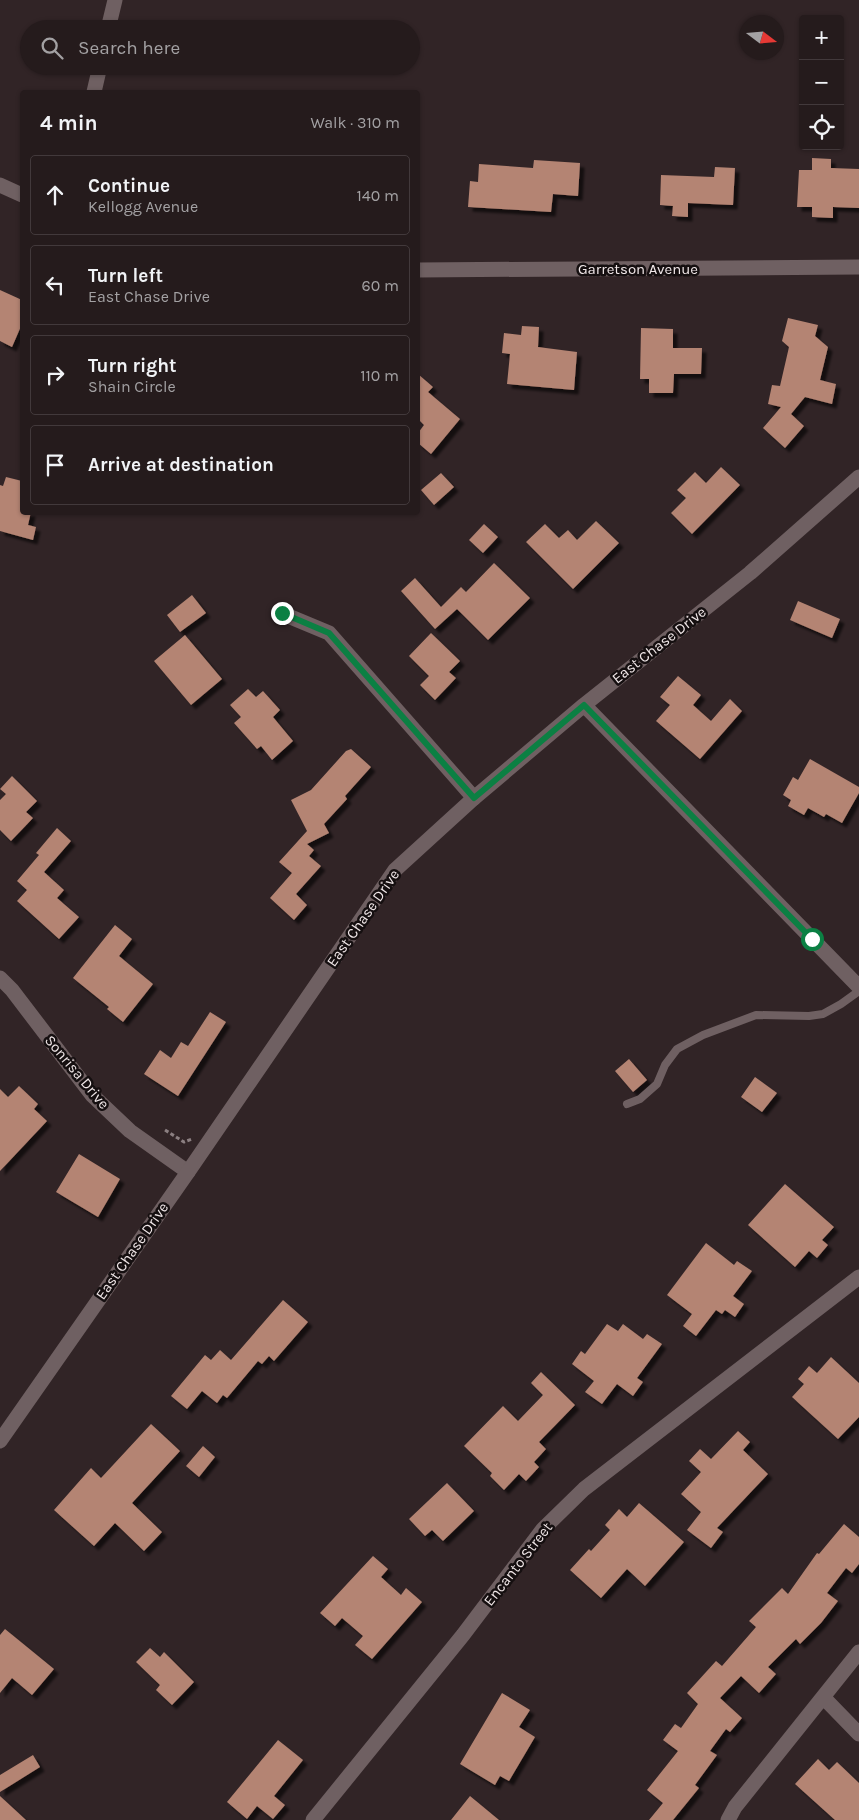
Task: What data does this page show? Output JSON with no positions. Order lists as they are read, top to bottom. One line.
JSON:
{"streets":{"street":["Garretson Avenue","East Chase Drive","Sonrisa Drive","Encanto Street"]},"crossings":[["East Chase Drive","Sonrisa Drive"]],"north":"right","page":{"map_buttons":["+","−"],"search":"Search here","heading":["4 min","Walk · 310 m"],"list":[["Continue","Kellogg Avenue","140 m"],["Turn left","East Chase Drive","60 m"],["Turn right","Shain Circle","110 m"],"Arrive at destination"]}}
